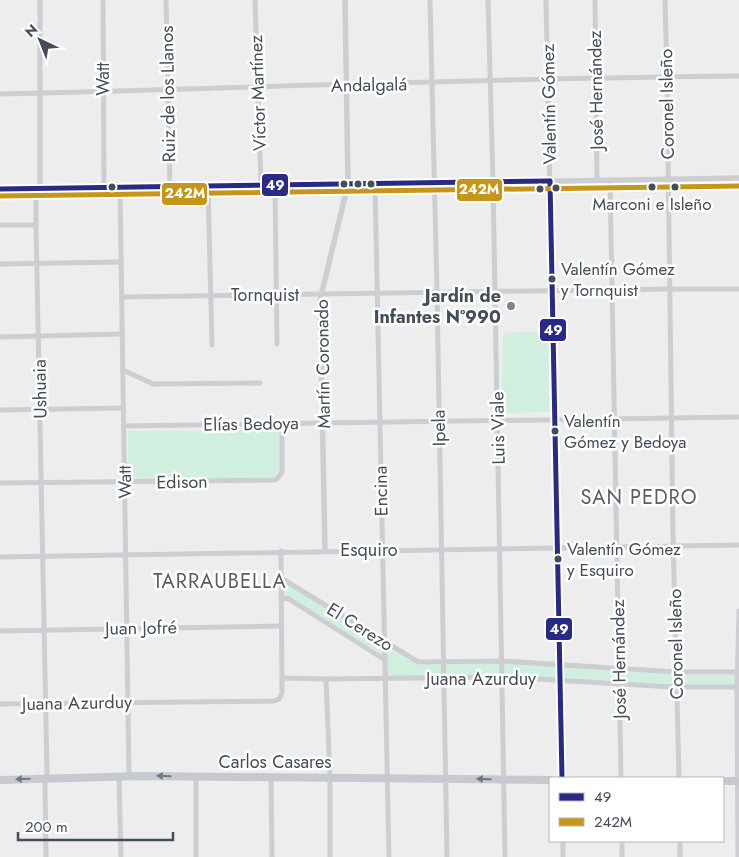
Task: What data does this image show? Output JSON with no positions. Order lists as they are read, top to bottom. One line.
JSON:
{"streets":{"main road":["Carlos Casares"],"street":["Watt","Andalgalá","José Hernández","Víctor Martínez","Ruiz de los Llanos","Valentín Gómez","Coronel Isleño","Tornquist","Martín Coronado","Ushuaia","Elías Bedoya","Ipela","Luis Viale","Edison","Encina","Esquiro","El Cerezo","Juan Jofré","Juana Azurduy"]},"crossings":[["Watt","Andalgalá"],["Watt","Tornquist"],["Watt","Elías Bedoya"],["Watt","Edison"],["Watt","Esquiro"],["Watt","Juan Jofré"],["Watt","Juana Azurduy"],["Watt","Carlos Casares"],["Andalgalá","José Hernández"],["Andalgalá","Víctor Martínez"],["Andalgalá","Ruiz de los Llanos"],["Andalgalá","Valentín Gómez"],["Andalgalá","Coronel Isleño"],["Andalgalá","Martín Coronado"],["Andalgalá","Ushuaia"],["Andalgalá","Ipela"],["Andalgalá","Luis Viale"],["José Hernández","Tornquist"],["José Hernández","Elías Bedoya"],["José Hernández","Esquiro"],["José Hernández","Juana Azurduy"],["Valentín Gómez","Tornquist"],["Valentín Gómez","Elías Bedoya"],["Valentín Gómez","Esquiro"],["Valentín Gómez","Juana Azurduy"],["Coronel Isleño","Tornquist"],["Coronel Isleño","Elías Bedoya"],["Coronel Isleño","Esquiro"],["Coronel Isleño","Juana Azurduy"],["Tornquist","Martín Coronado"],["Tornquist","Ipela"],["Tornquist","Luis Viale"],["Tornquist","Encina"],["Martín Coronado","Elías Bedoya"],["Martín Coronado","Esquiro"],["Ushuaia","Edison"],["Ushuaia","Esquiro"],["Ushuaia","Juan Jofré"],["Ushuaia","Juana Azurduy"],["Ushuaia","Carlos Casares"],["Elías Bedoya","Ipela"],["Elías Bedoya","Luis Viale"],["Elías Bedoya","Edison"],["Elías Bedoya","Encina"],["Ipela","Esquiro"],["Ipela","El Cerezo"],["Ipela","Juana Azurduy"],["Ipela","Carlos Casares"],["Luis Viale","Esquiro"],["Luis Viale","Juana Azurduy"],["Luis Viale","Carlos Casares"],["Encina","Esquiro"],["Encina","El Cerezo"],["Encina","Juana Azurduy"],["Encina","Carlos Casares"],["El Cerezo","Juana Azurduy"]],"districts":["SAN PEDRO","TARRAUBELLA"],"places":["Marconi e Isleño","Valentín Gómez y Tornquist","Jardín de Infantes Nº990","Valentín Gómez y Bedoya","Valentín Gómez y Esquiro"],"lines":["transit line 49","transit line 242M"],"legend":["49","242M"],"scale_bar":"200 m","north":"top left"}
